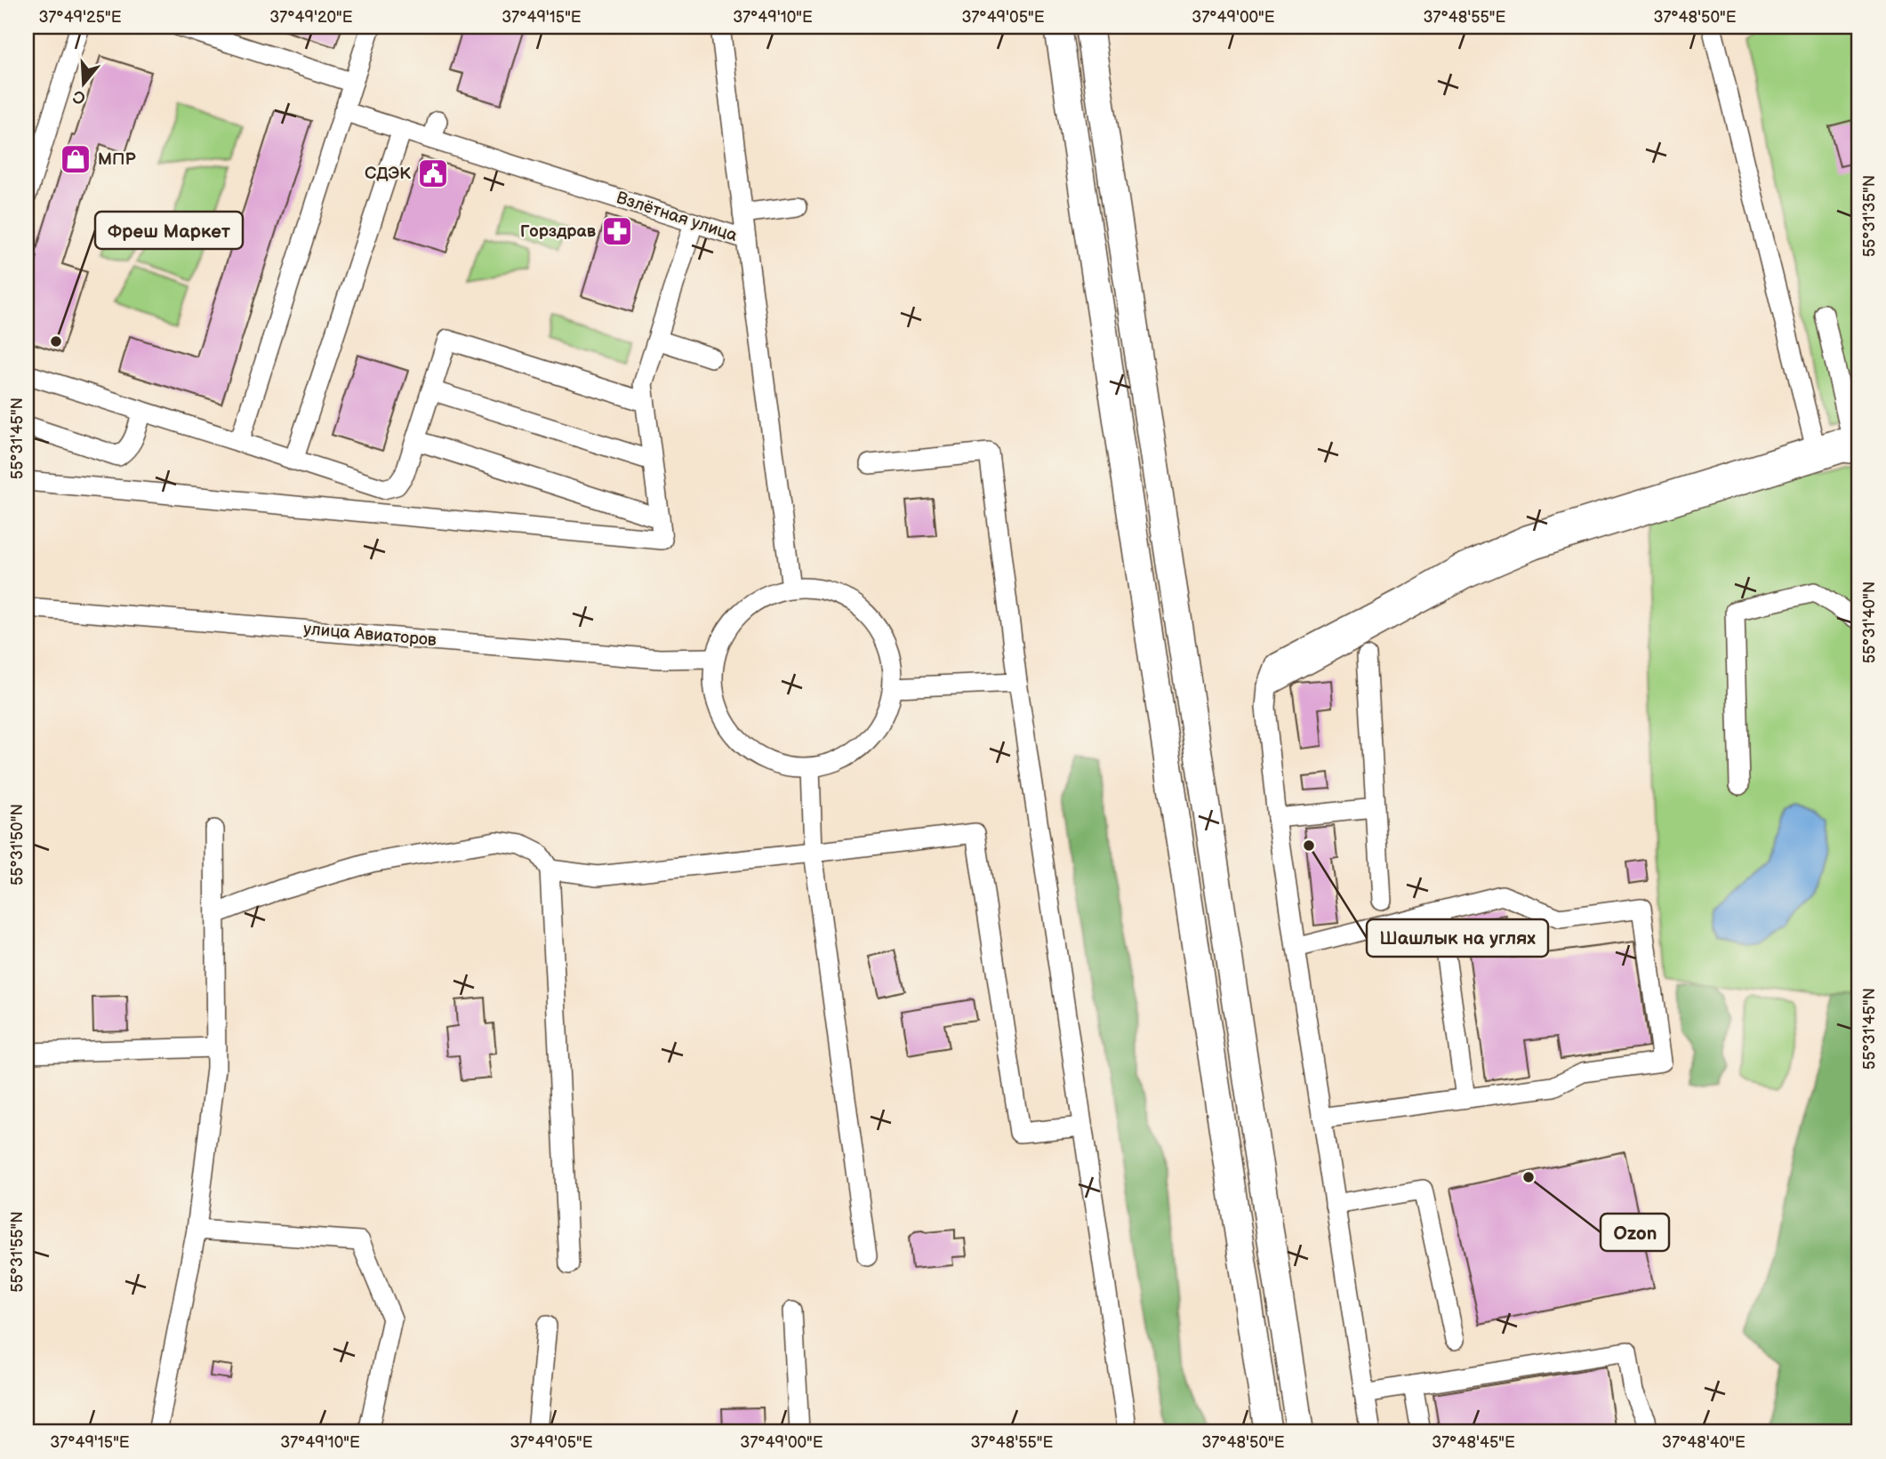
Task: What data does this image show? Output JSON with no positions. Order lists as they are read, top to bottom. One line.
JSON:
{"streets":{"street":["Взлётная улица","улица Авиаторов"]},"crossings":[["Взлётная улица","улица Авиаторов"]],"places":{"shop":["МПР"],"public building":["СДЭК"],"pharmacy":["Горздрав"],"other":["Фреш Маркет","Шашлык на углях","Ozon"]},"north":"bottom","coordinates":["37°49'25\"E","37°49'20\"E","37°49'15\"E","37°49'10\"E","37°49'05\"E","37°49'00\"E","37°48'55\"E","37°48'50\"E","55°31'35\"N","55°31'45\"N","55°31'40\"N","55°31'50\"N","55°31'55\"N","37°48'45\"E","37°48'40\"E"]}
